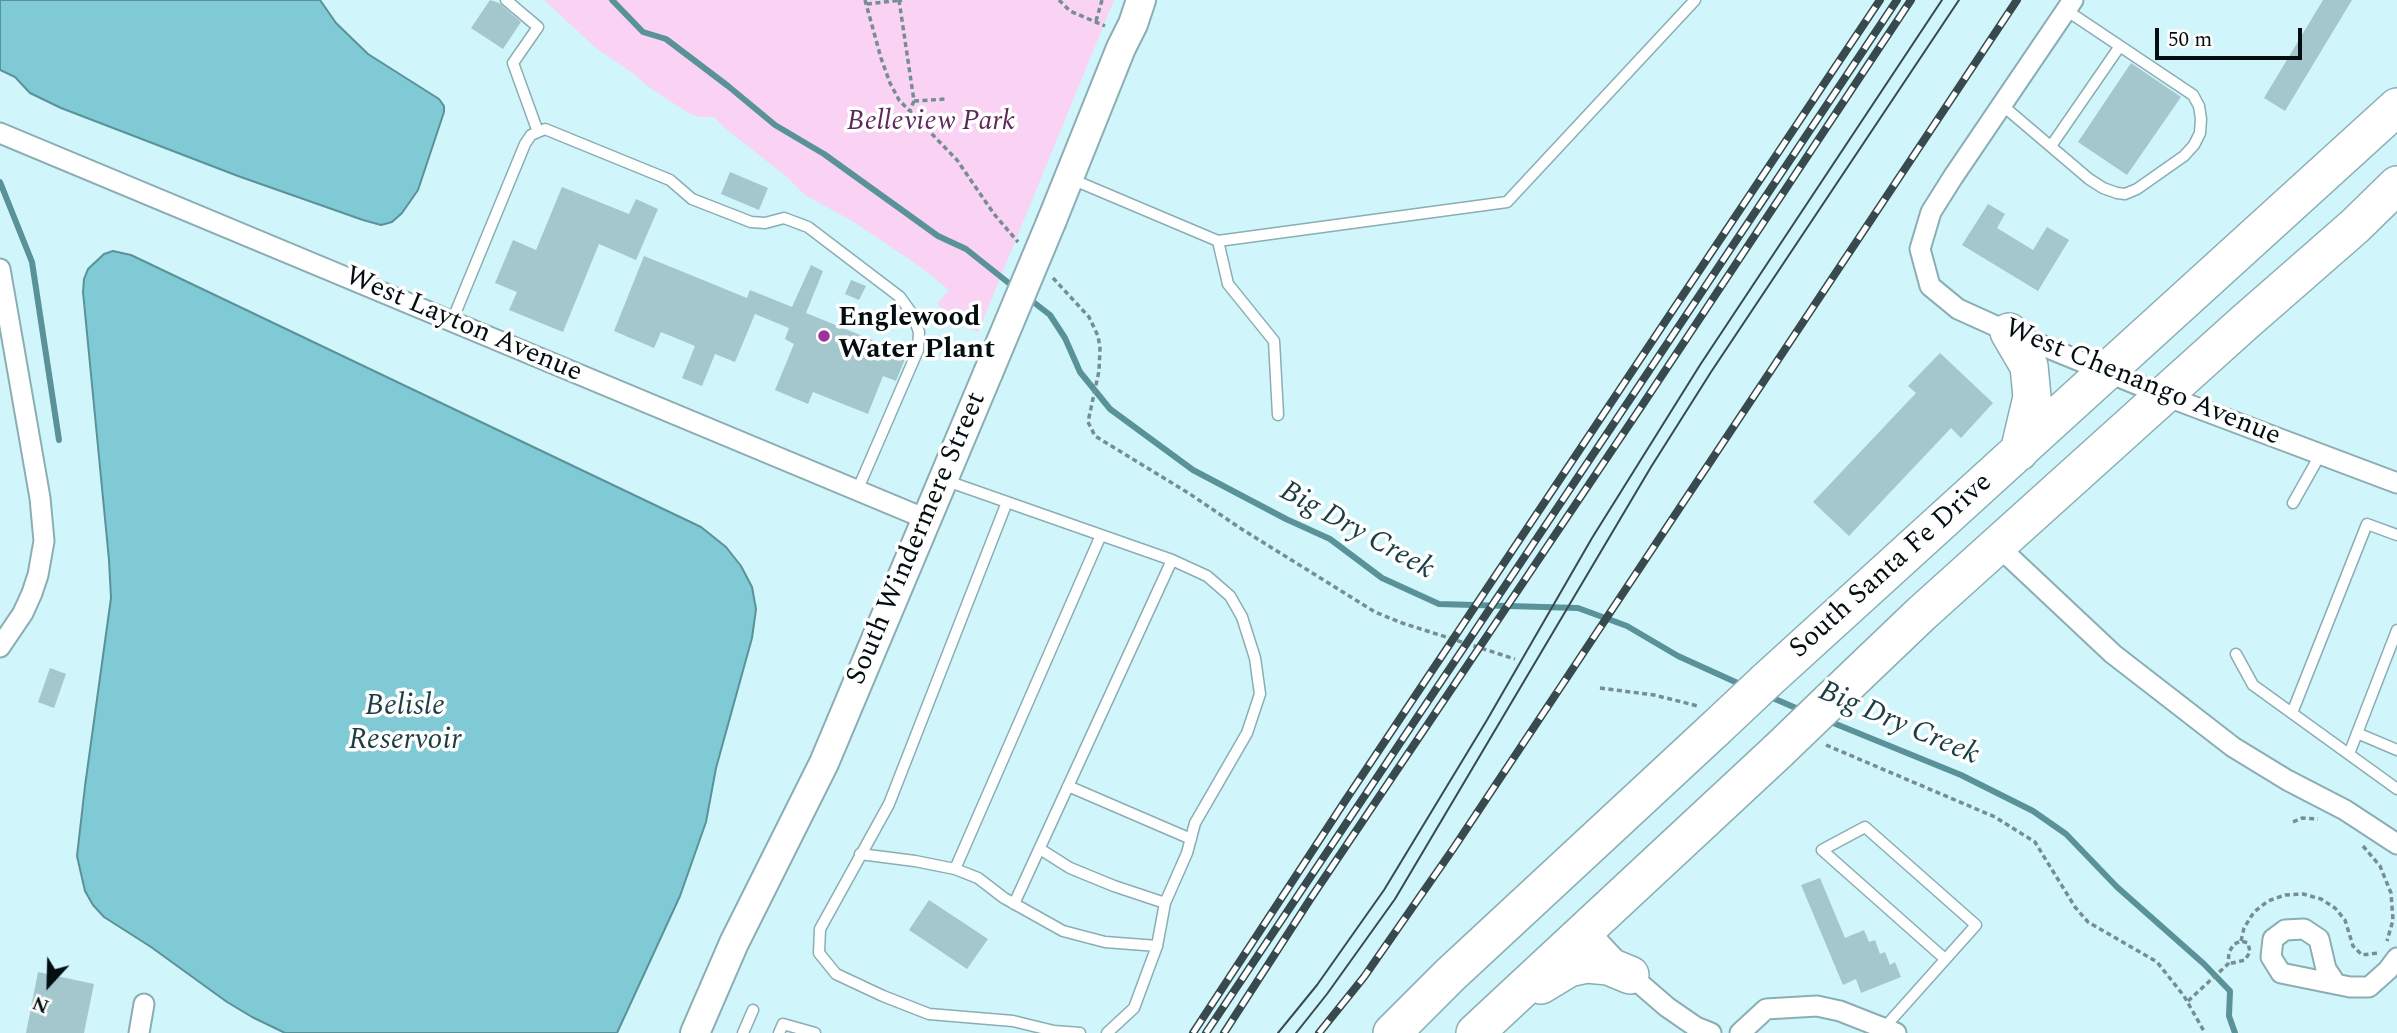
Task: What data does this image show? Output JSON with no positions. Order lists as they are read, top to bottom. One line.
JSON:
{"streets":{"highway":["South Santa Fe Drive"],"street":["West Layton Avenue","West Chenango Avenue","South Windermere Street"]},"crossings":[["West Layton Avenue","South Windermere Street"],["West Chenango Avenue","South Santa Fe Drive"]],"water":["Big Dry Creek","Belisle Reservoir"],"parks":["Belleview Park"],"places":["Englewood Water Plant"],"scale_bar":"50 m","north":"bottom"}
